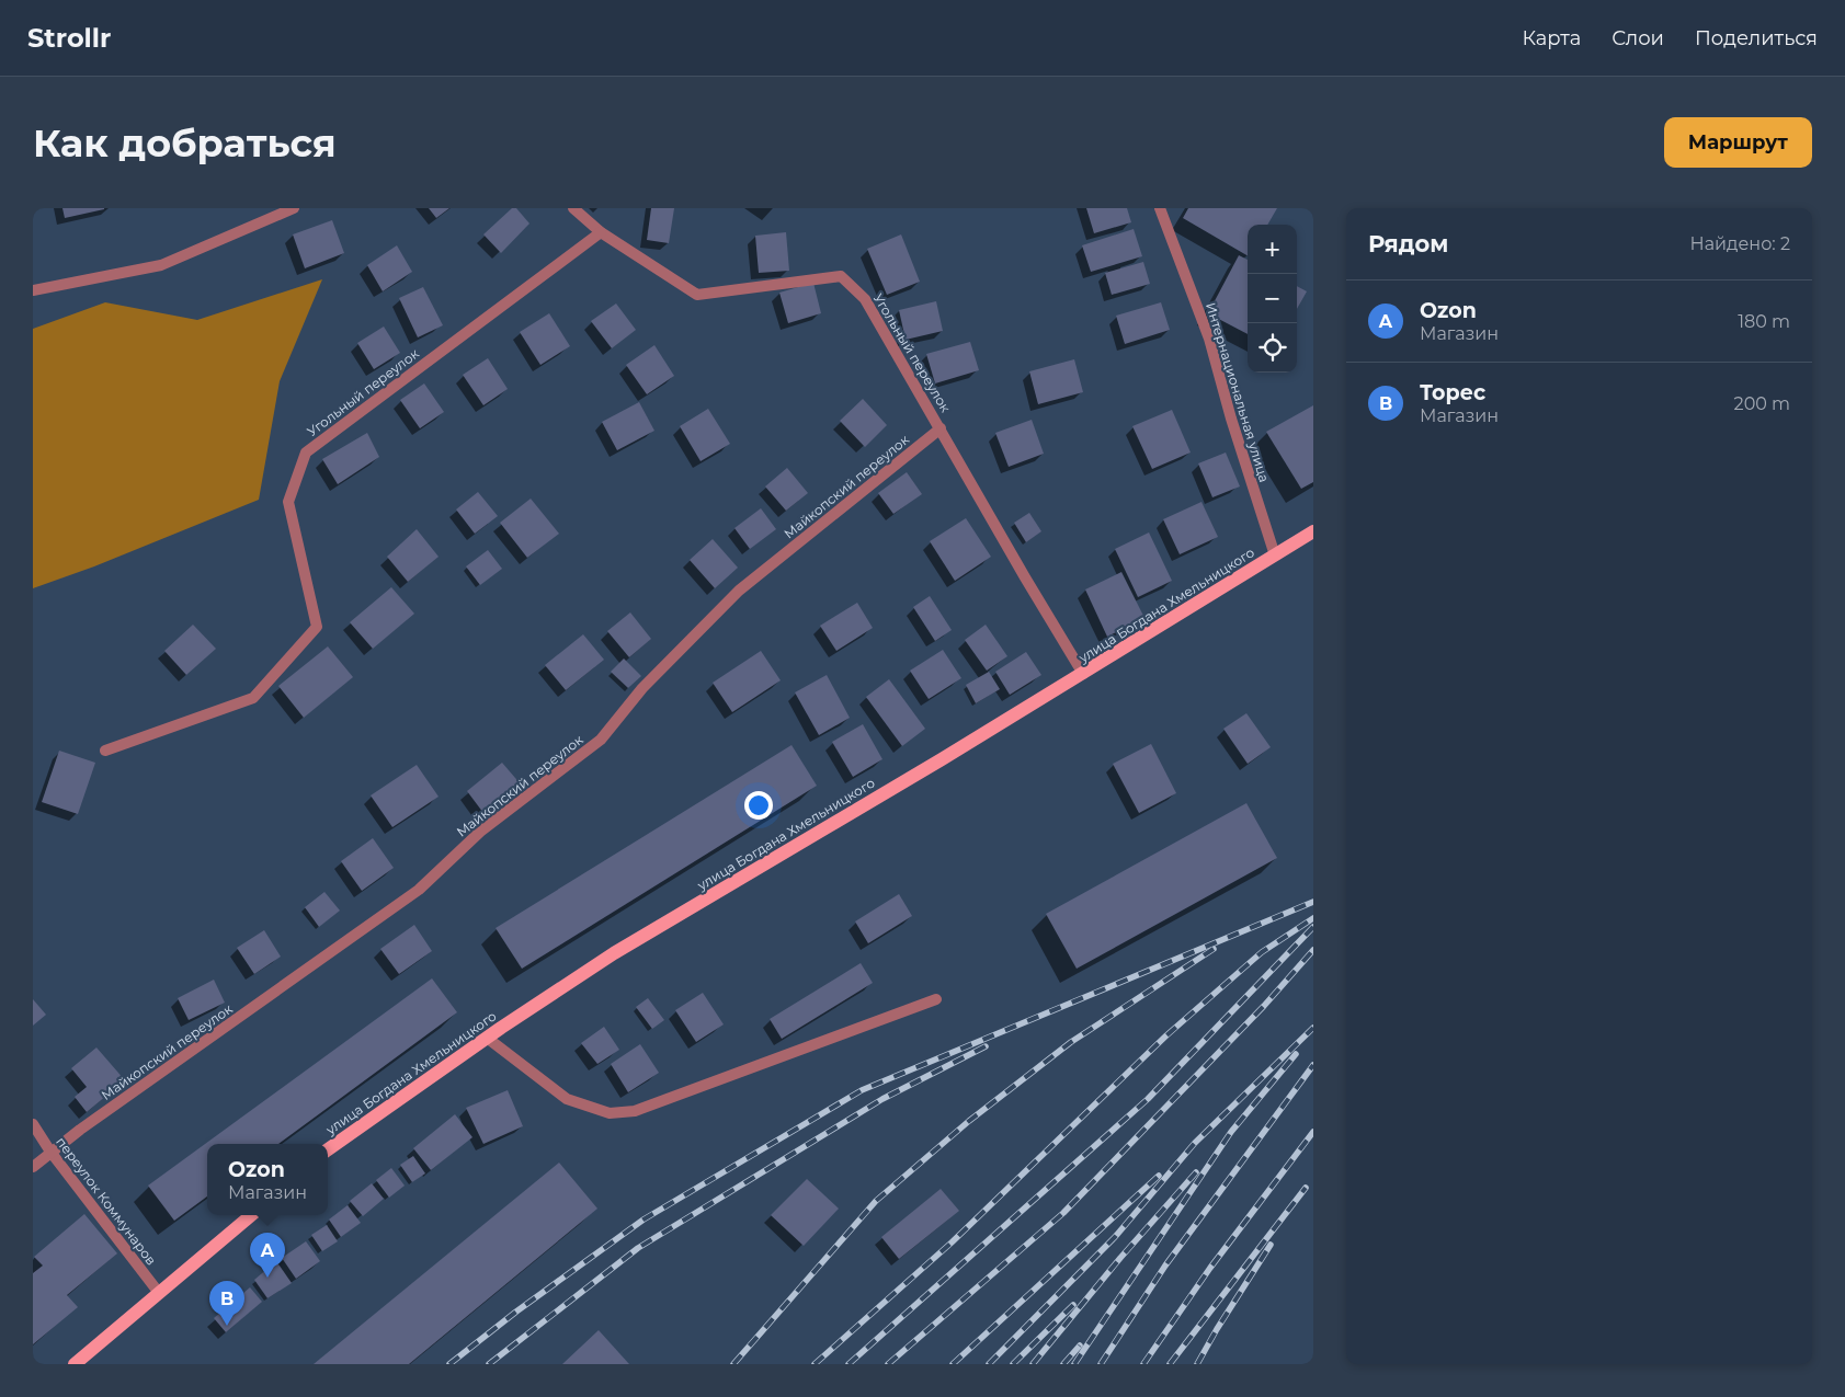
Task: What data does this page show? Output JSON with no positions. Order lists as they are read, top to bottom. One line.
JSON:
{"streets":{"main road":["улица Богдана Хмельницкого"],"street":["Угольный переулок","Интернациональная улица","Майкопский переулок","переулок Коммунаров"]},"crossings":[["Угольный переулок","Майкопский переулок"],["Угольный переулок","улица Богдана Хмельницкого"],["Интернациональная улица","улица Богдана Хмельницкого"],["Майкопский переулок","переулок Коммунаров"]],"page":{"header":"Strollr","nav":["Карта","Слои","Поделиться"],"buttons":"Маршрут","title":"Как добраться","heading":["Рядом","Найдено: 2"],"map_buttons":["+","−"],"list":[{"mark":"A","name":"Ozon","note":"Магазин","value":"180 m"},{"mark":"B","name":"Торес","note":"Магазин","value":"200 m"}],"popup":["Ozon","Магазин"],"pins":["A","B"]}}
